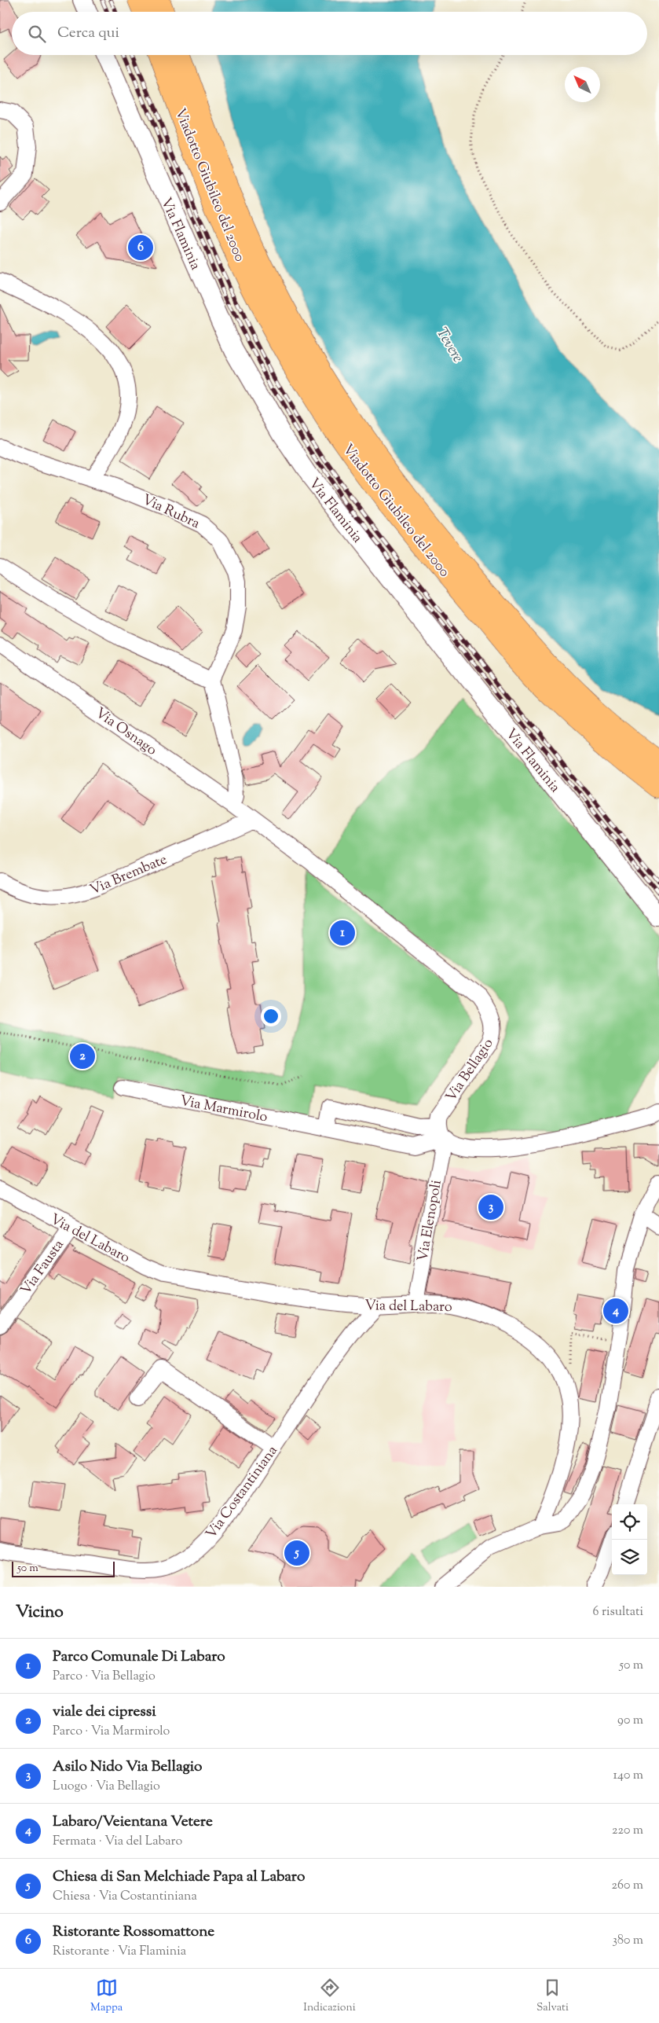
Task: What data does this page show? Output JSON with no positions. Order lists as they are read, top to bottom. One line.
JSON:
{"streets":{"highway":["Viadotto Giubileo del 2000"],"street":["Via Flaminia","Via Rubra","Via Osnago","Via Brembate","Via Bellagio","Via Marmirolo","Via Elenopoli","Via del Labaro","Via Fausta","Via Costantiniana"]},"crossings":[["Via Osnago","Via Brembate"],["Via Osnago","Via Bellagio"],["Via Brembate","Via Bellagio"],["Via Bellagio","Via Marmirolo"],["Via Bellagio","Via Elenopoli"],["Via Marmirolo","Via Elenopoli"],["Via Elenopoli","Via del Labaro"],["Via del Labaro","Via Fausta"],["Via del Labaro","Via Costantiniana"]],"water":["Tevere"],"scale_bar":"50 m","north":"top left","page":{"search":"Cerca qui","pins":["6","1","2","3","4","5"],"scale":"50 m","heading":["Vicino","6 risultati"],"list":[{"mark":"1","name":"Parco Comunale Di Labaro","note":"Parco · Via Bellagio","value":"50 m"},{"mark":"2","name":"viale dei cipressi","note":"Parco · Via Marmirolo","value":"90 m"},{"mark":"3","name":"Asilo Nido Via Bellagio","note":"Luogo · Via Bellagio","value":"140 m"},{"mark":"4","name":"Labaro/Veientana Vetere","note":"Fermata · Via del Labaro","value":"220 m"},{"mark":"5","name":"Chiesa di San Melchiade Papa al Labaro","note":"Chiesa · Via Costantiniana","value":"260 m"},{"mark":"6","name":"Ristorante Rossomattone","note":"Ristorante · Via Flaminia","value":"380 m"}],"nav":["Mappa","Indicazioni","Salvati"]}}
